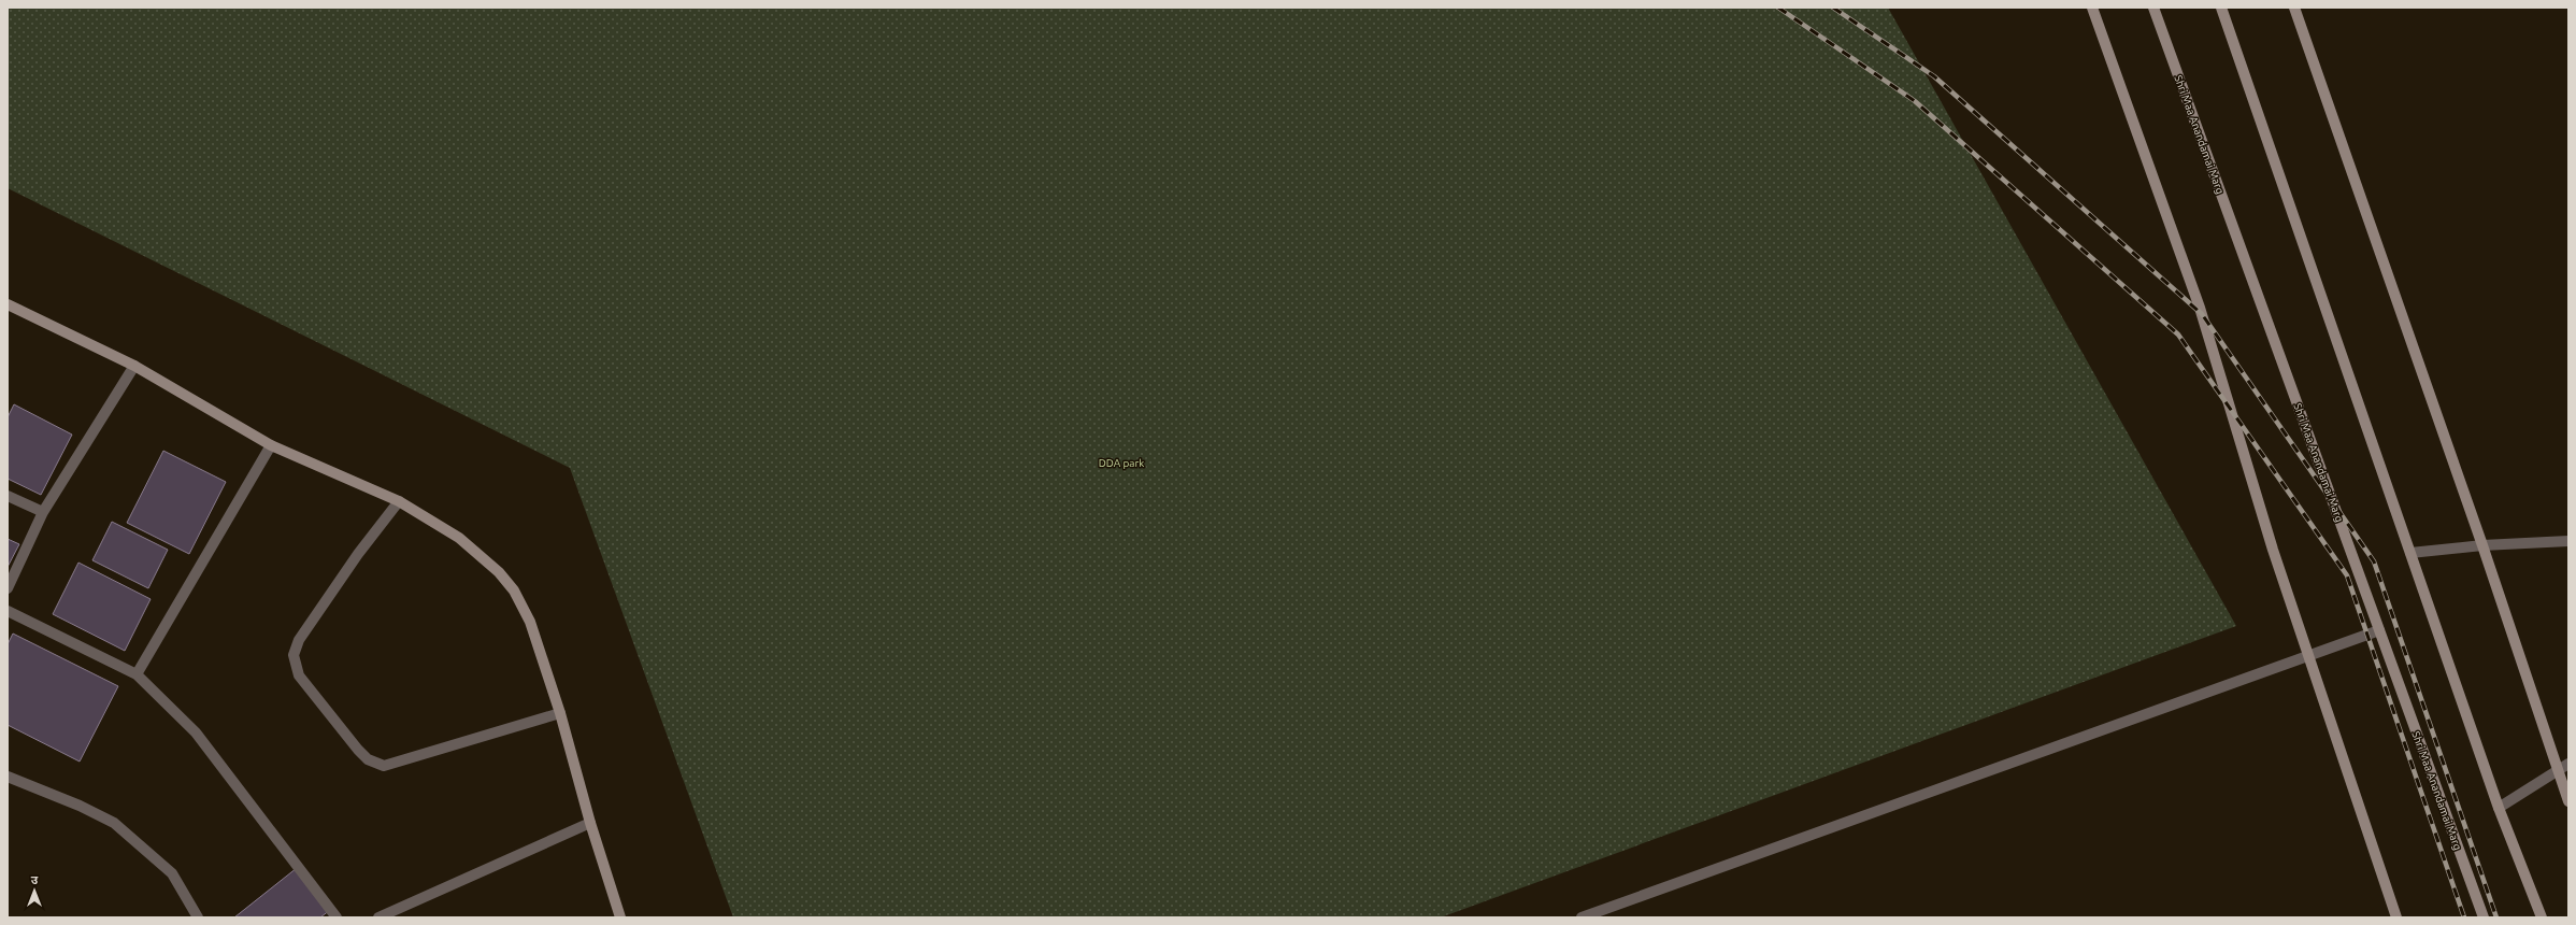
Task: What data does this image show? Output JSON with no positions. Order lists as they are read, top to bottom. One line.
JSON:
{"streets":{"main road":["Shri Maa Anandamai Marg"]},"parks":["DDA park"],"north":"top"}
